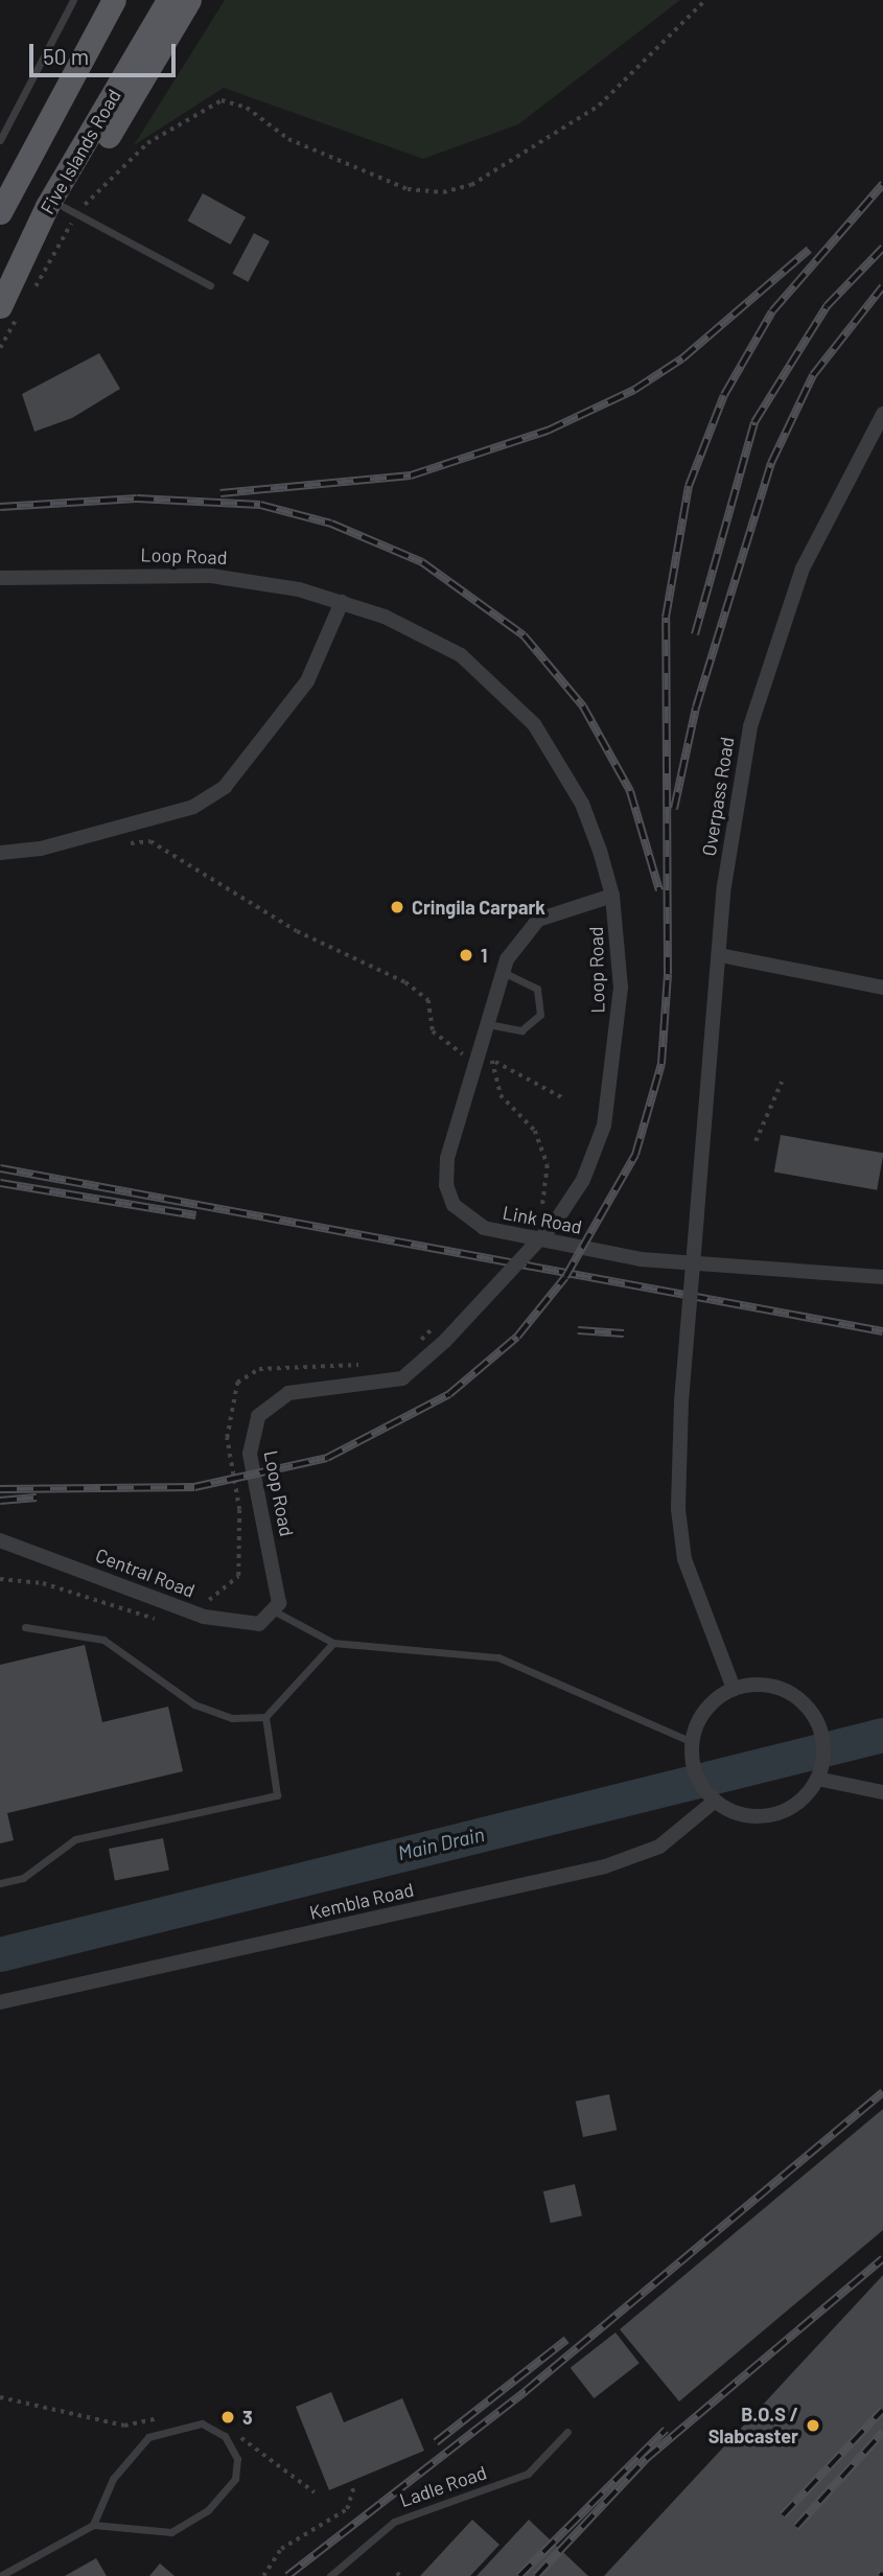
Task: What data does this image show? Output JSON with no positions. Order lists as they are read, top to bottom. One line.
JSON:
{"streets":{"main road":["Five Islands Road"],"street":["Loop Road","Overpass Road","Link Road","Central Road","Kembla Road"],"lane":["Ladle Road"]},"crossings":[["Loop Road","Link Road"],["Loop Road","Central Road"],["Overpass Road","Kembla Road"]],"water":["Main Drain"],"places":["Cringila Carpark","1","3","B.O.S / Slabcaster"],"scale_bar":"50 m"}
